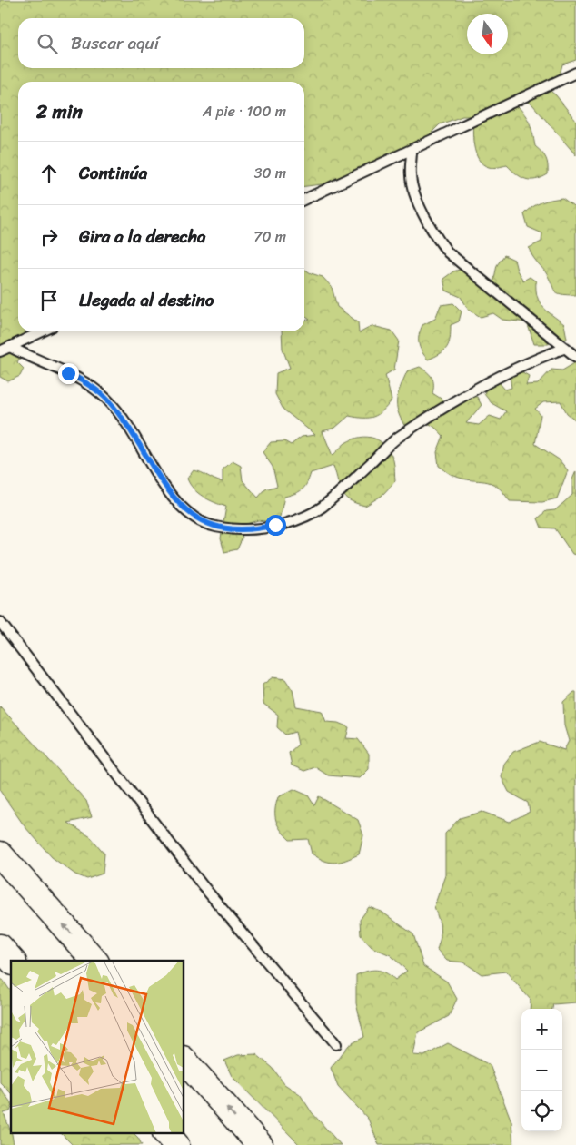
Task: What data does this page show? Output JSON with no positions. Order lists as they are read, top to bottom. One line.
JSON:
{"north":"bottom","page":{"search":"Buscar aquí","heading":["2 min","A pie · 100 m"],"list":[["Continúa","30 m"],["Gira a la derecha","70 m"],"Llegada al destino"],"map_buttons":["+","−"]}}
